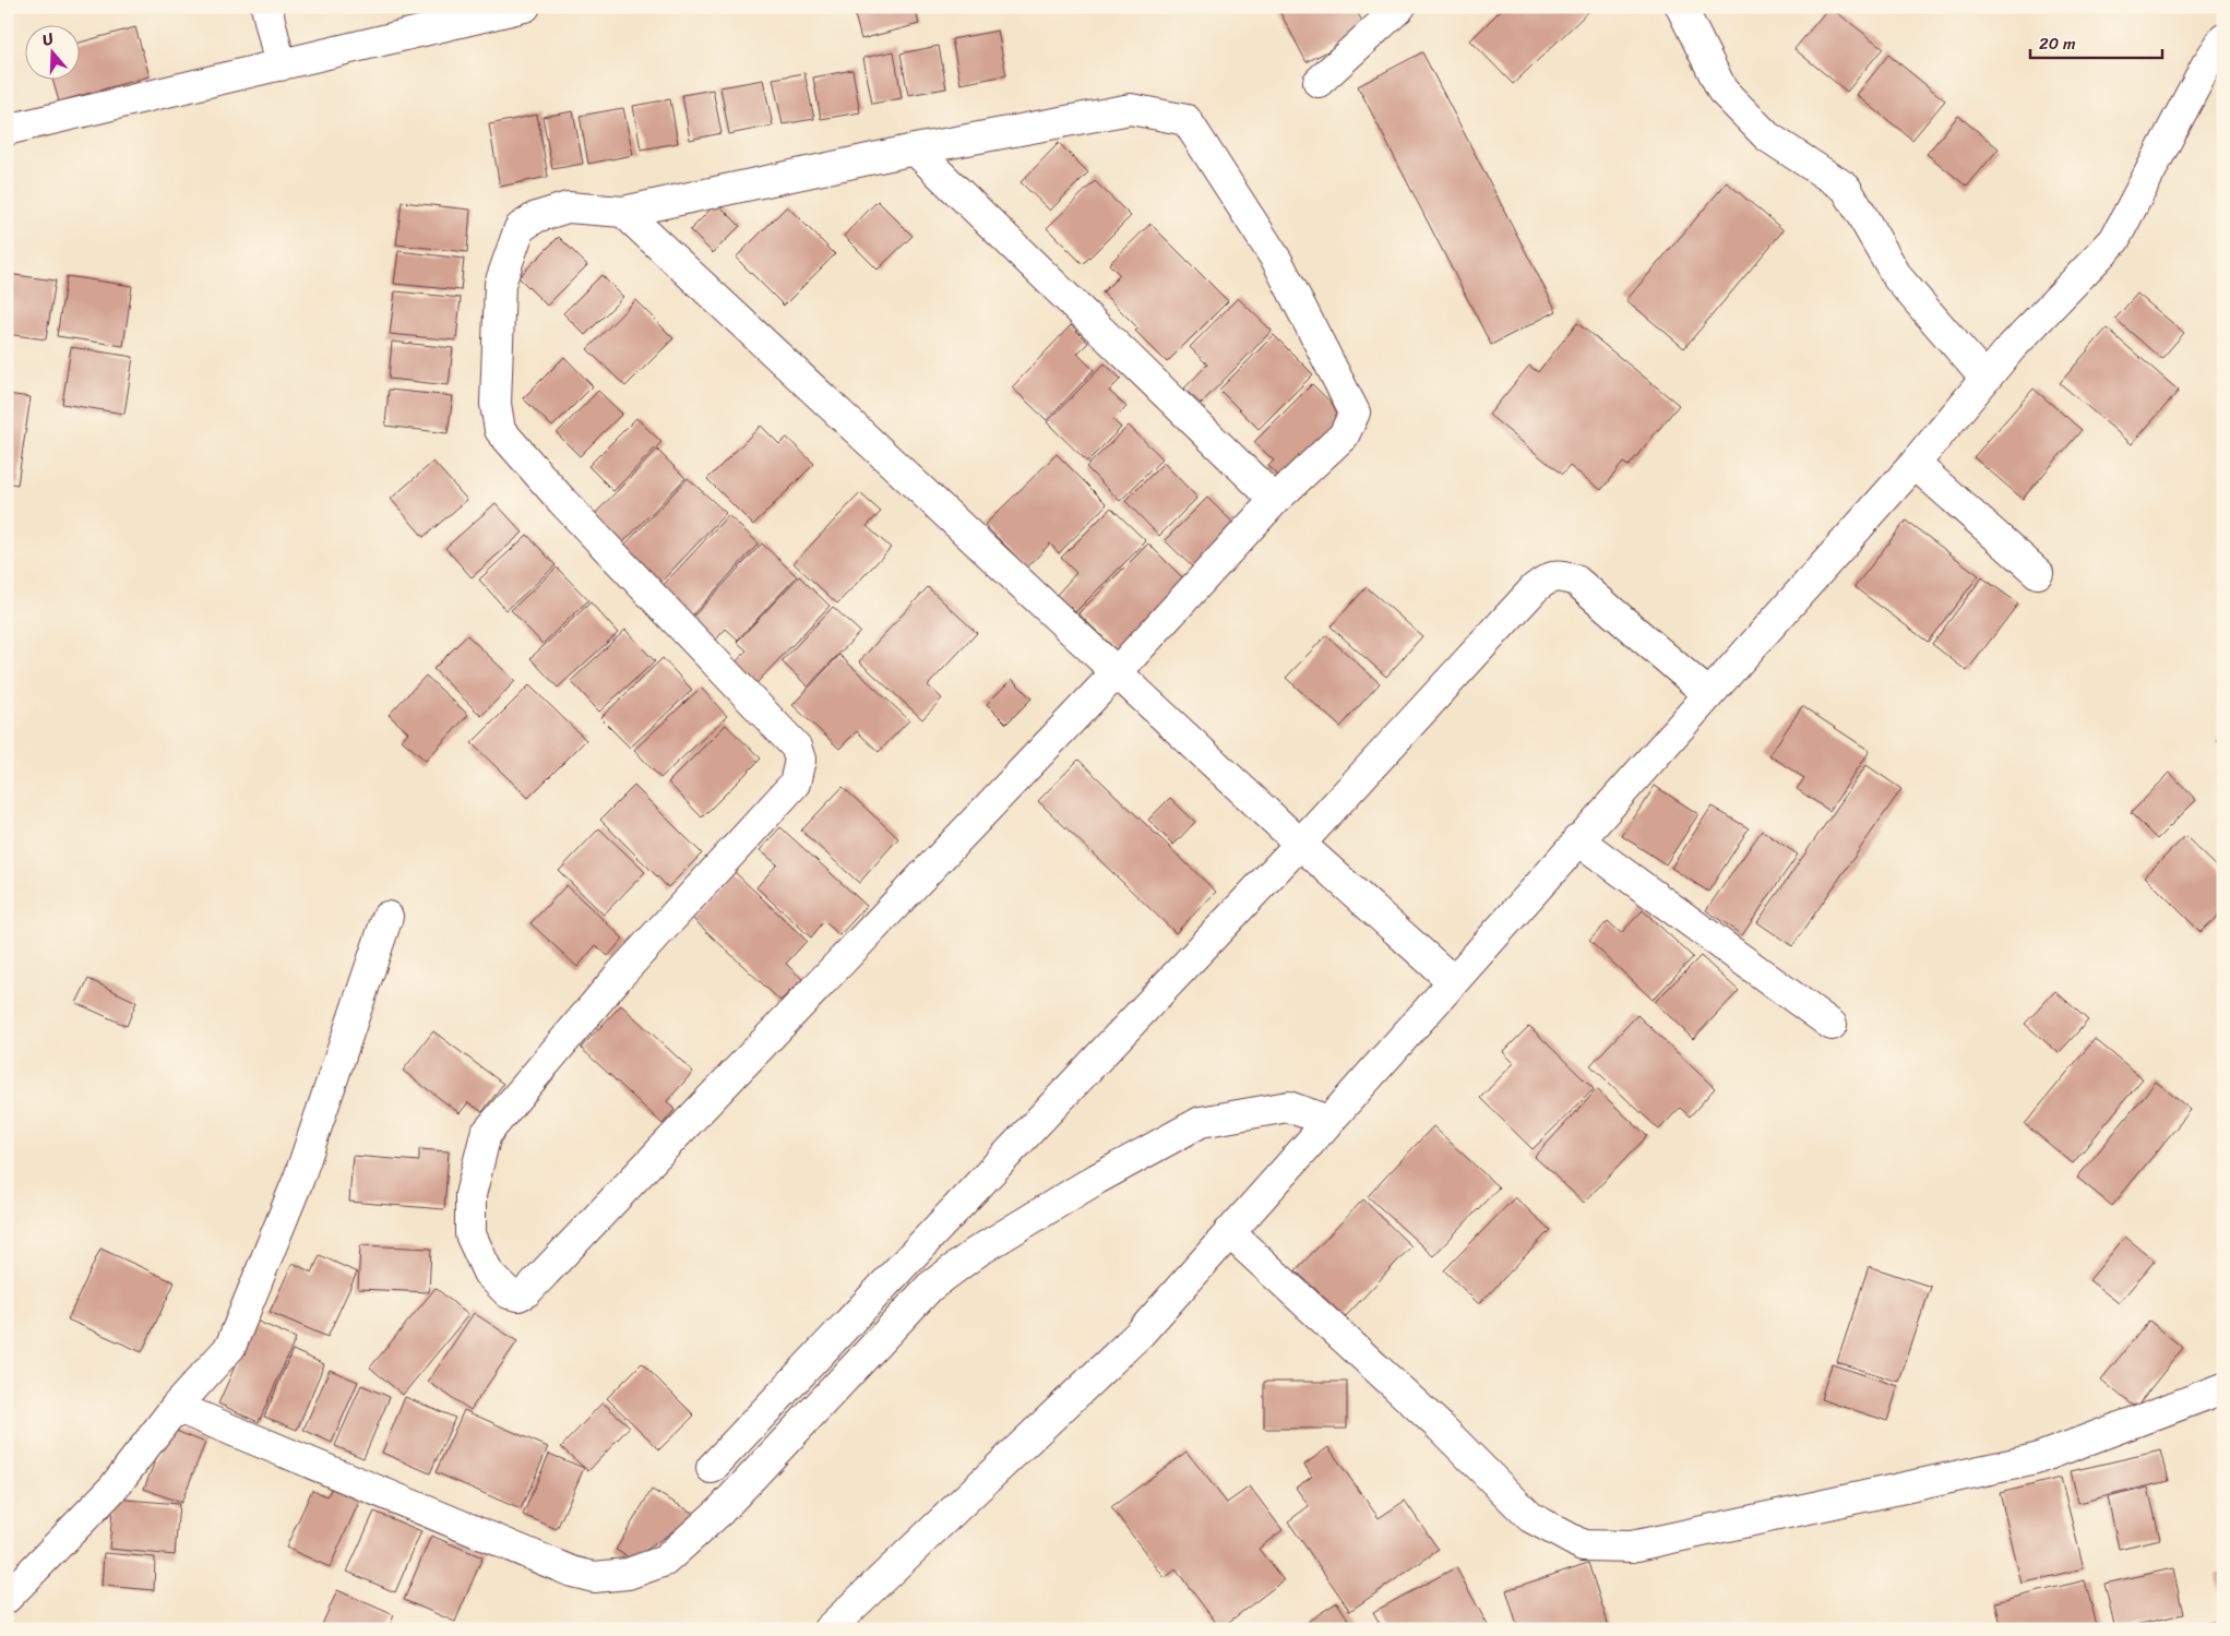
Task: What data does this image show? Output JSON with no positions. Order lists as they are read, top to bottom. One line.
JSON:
{"scale_bar":"20 m","north":"top"}
